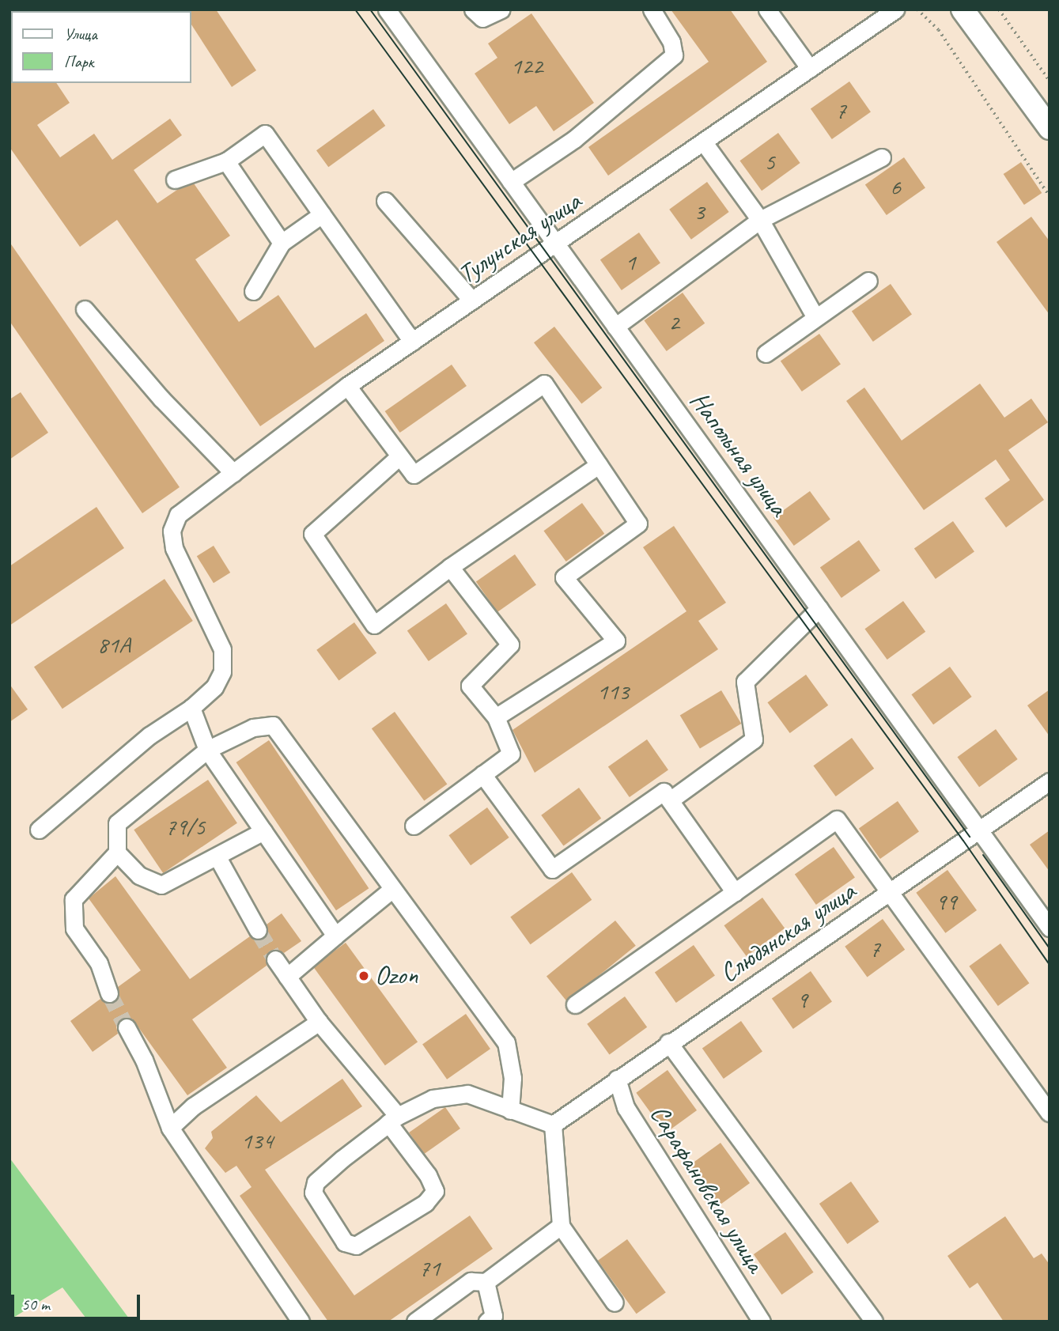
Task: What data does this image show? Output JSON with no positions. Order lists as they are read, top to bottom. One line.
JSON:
{"streets":{"street":["Тулунская улица","Напольная улица","Слюдянская улица","Сарафановская улица"]},"crossings":[["Тулунская улица","Напольная улица"],["Напольная улица","Слюдянская улица"],["Слюдянская улица","Сарафановская улица"]],"places":["Ozon"],"house_numbers":["122","7","5","6","3","1","2","81А","113","79/5","99","7","9","134","71"],"legend":["Улица","Парк"],"scale_bar":"50 m"}
